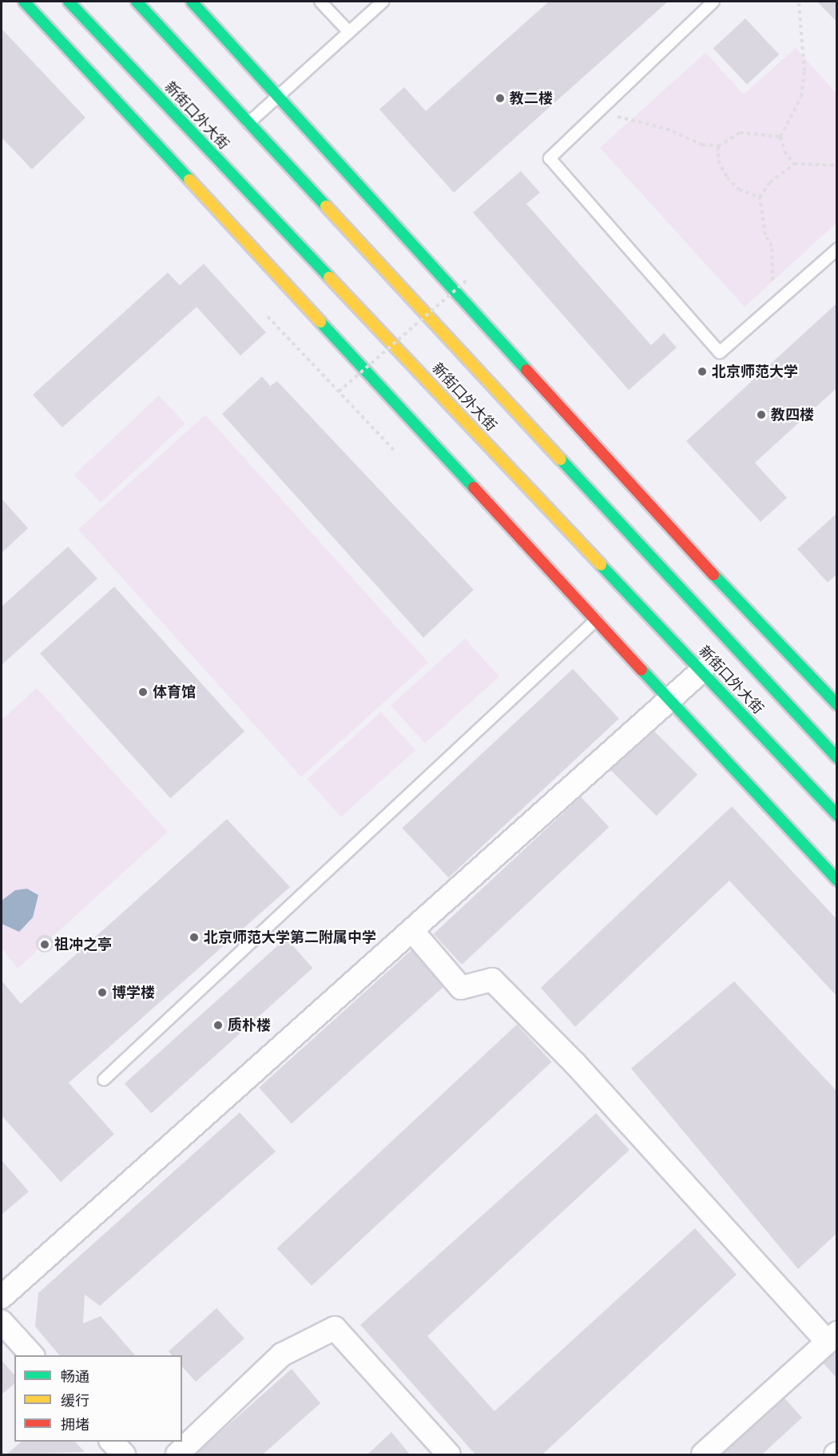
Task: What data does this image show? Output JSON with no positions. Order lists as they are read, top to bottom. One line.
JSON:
{"streets":{"street":["新街口外大街"]},"places":["教二楼","北京师范大学","教四楼","体育馆","北京师范大学第二附属中学","祖冲之亭","博学楼","质朴楼"],"legend":["畅通","缓行","拥堵"]}
